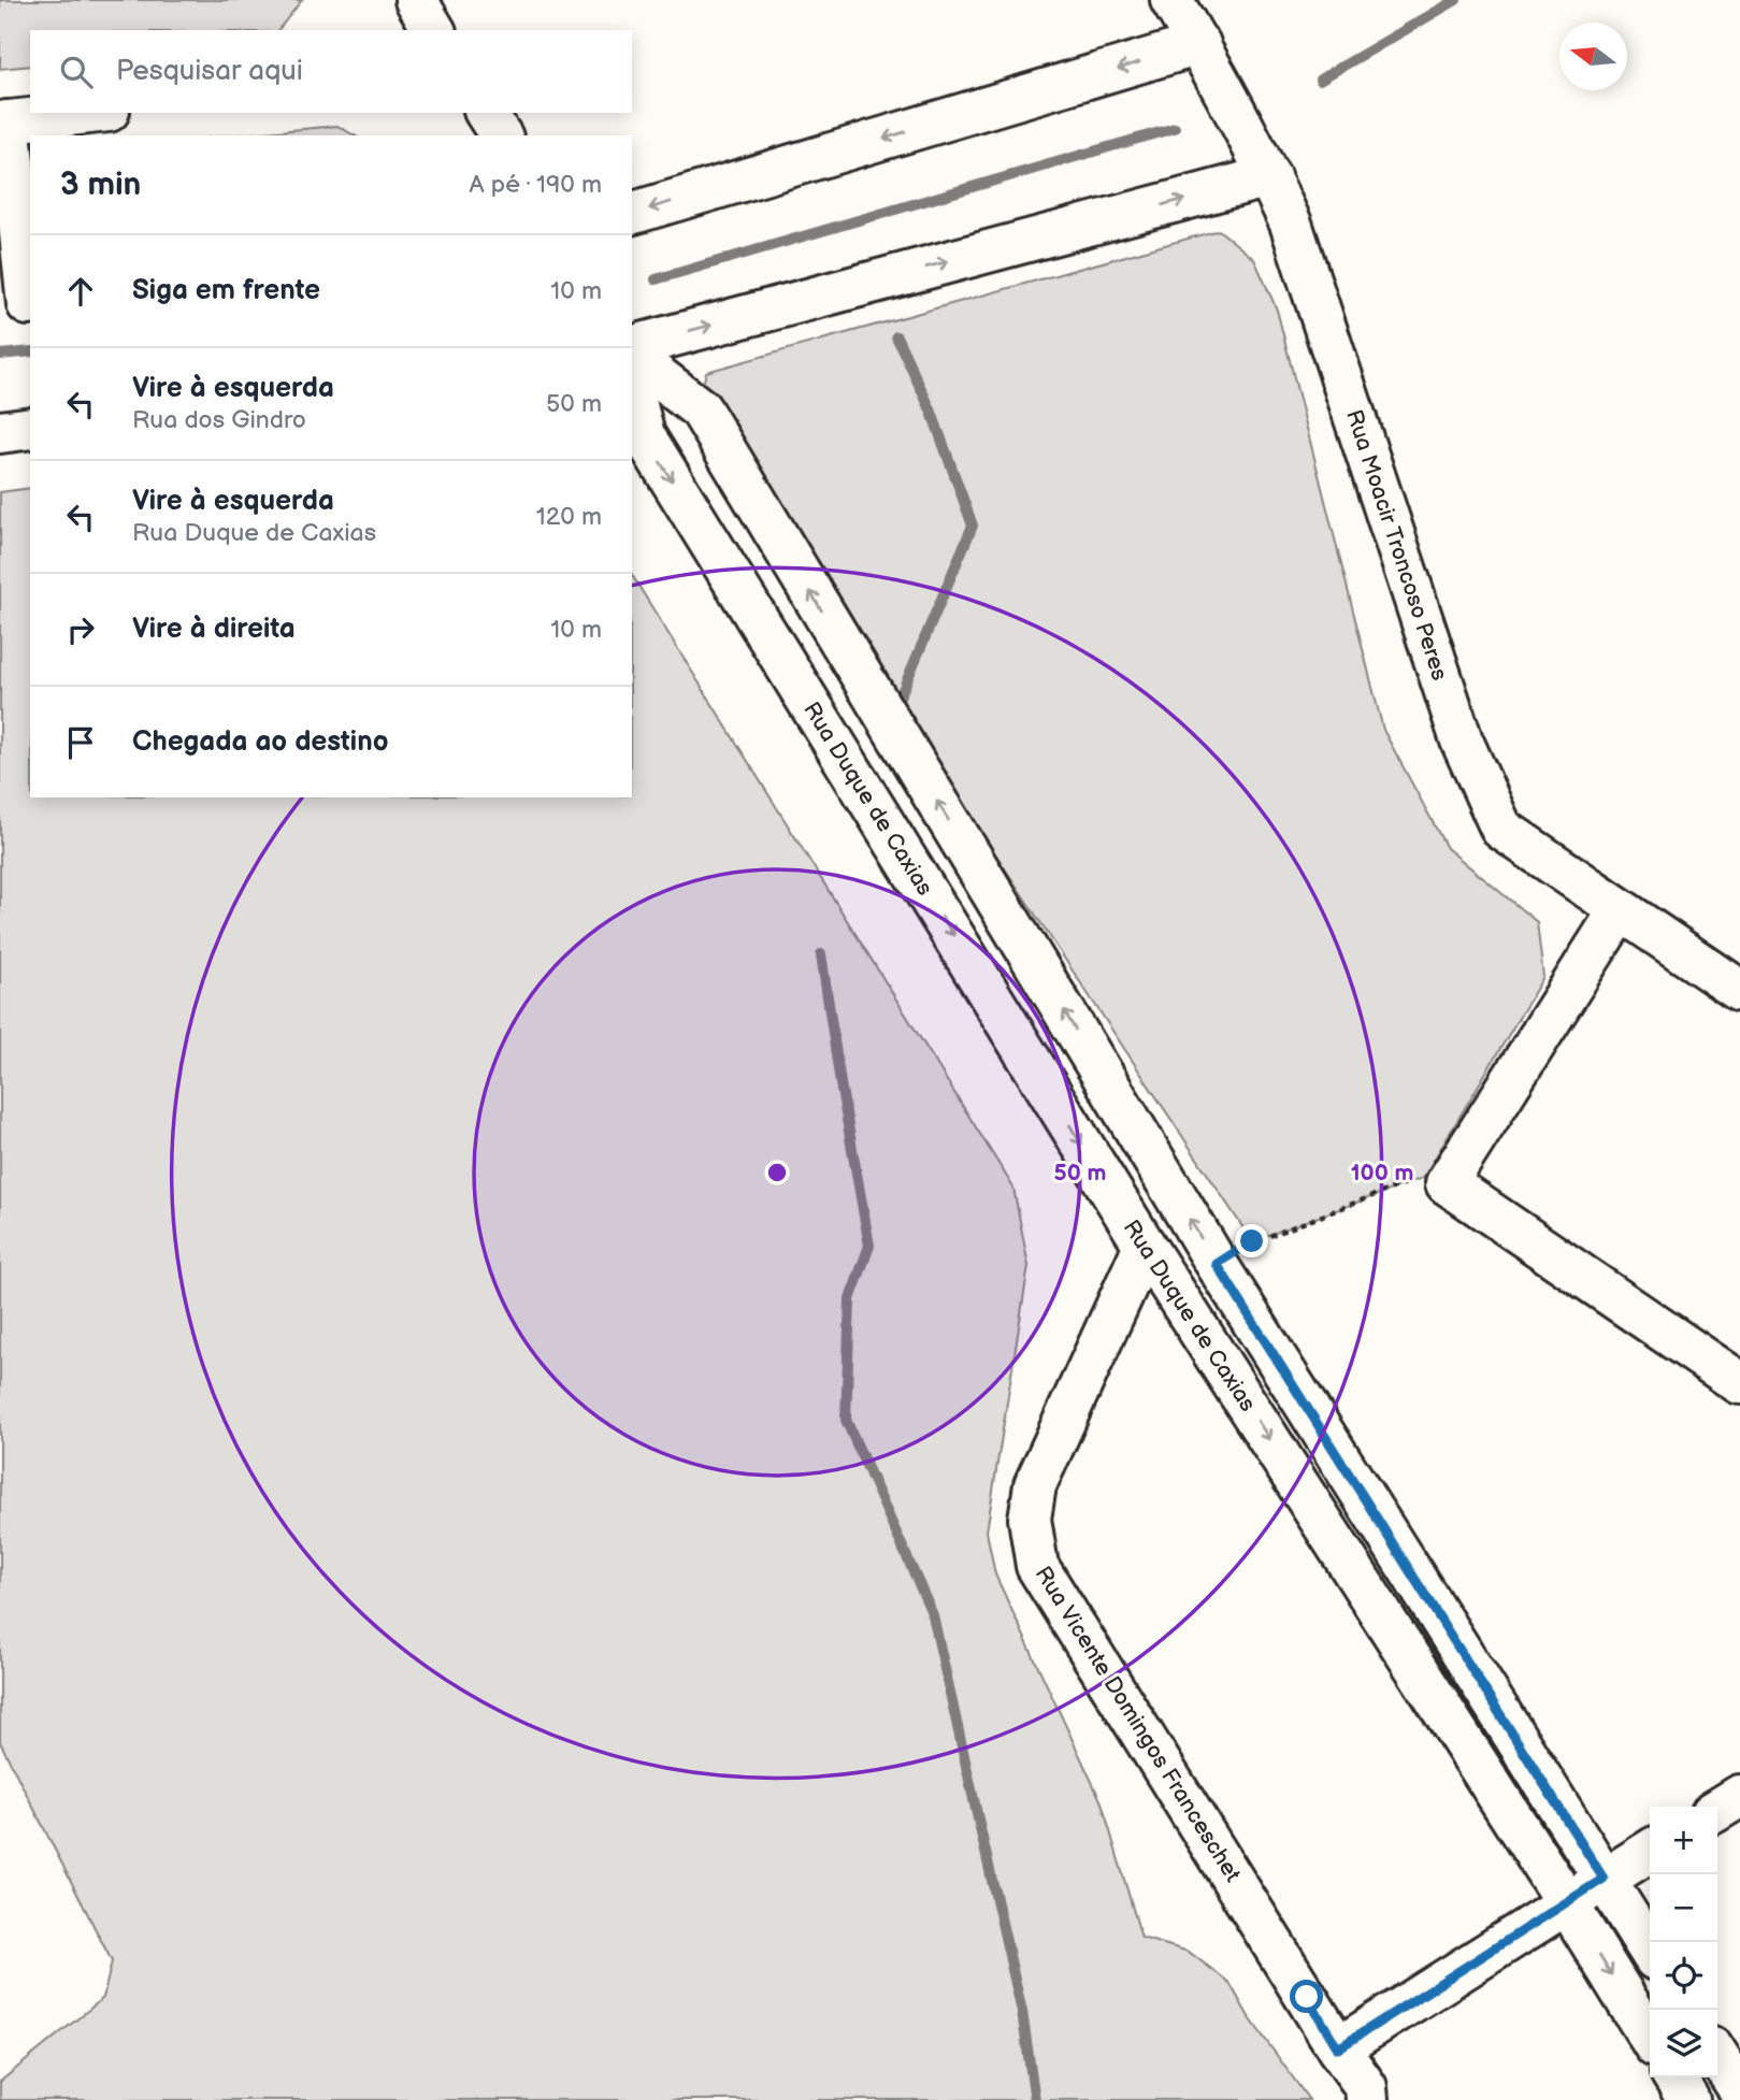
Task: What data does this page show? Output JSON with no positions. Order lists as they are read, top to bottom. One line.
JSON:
{"streets":{"street":["Rua Moacir Troncoso Peres","Rua Duque de Caxias","Rua Vicente Domingos Franceschet"]},"crossings":[["Rua Duque de Caxias","Rua Vicente Domingos Franceschet"]],"north":"left","page":{"search":"Pesquisar aqui","heading":["3 min","A pé · 190 m"],"list":[["Siga em frente","10 m"],["Vire à esquerda","Rua dos Gindro","50 m"],["Vire à esquerda","Rua Duque de Caxias","120 m"],["Vire à direita","10 m"],"Chegada ao destino"],"map_buttons":["+","−"]},"rings":["50 m","100 m"]}
